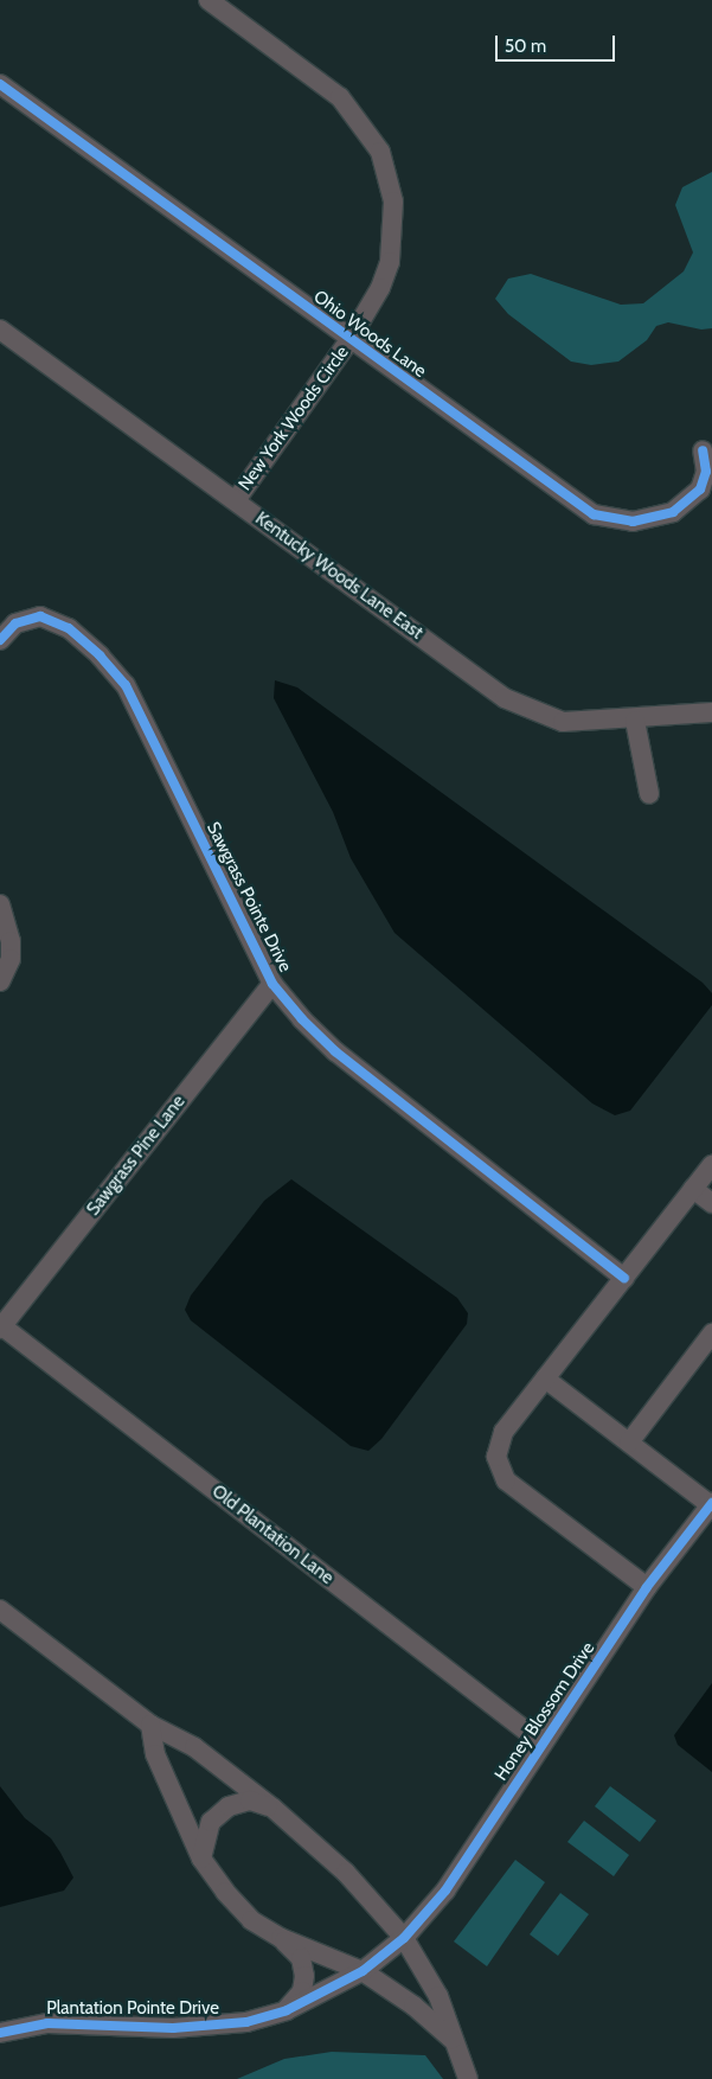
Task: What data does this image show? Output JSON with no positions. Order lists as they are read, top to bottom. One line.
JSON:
{"streets":{"street":["Ohio Woods Lane","New York Woods Circle","Kentucky Woods Lane East","Sawgrass Pointe Drive","Sawgrass Pine Lane","Old Plantation Lane","Honey Blossom Drive","Plantation Pointe Drive"]},"crossings":[["Ohio Woods Lane","New York Woods Circle"],["New York Woods Circle","Kentucky Woods Lane East"],["Sawgrass Pointe Drive","Sawgrass Pine Lane"],["Sawgrass Pine Lane","Old Plantation Lane"],["Old Plantation Lane","Honey Blossom Drive"],["Honey Blossom Drive","Plantation Pointe Drive"]],"scale_bar":"50 m"}
